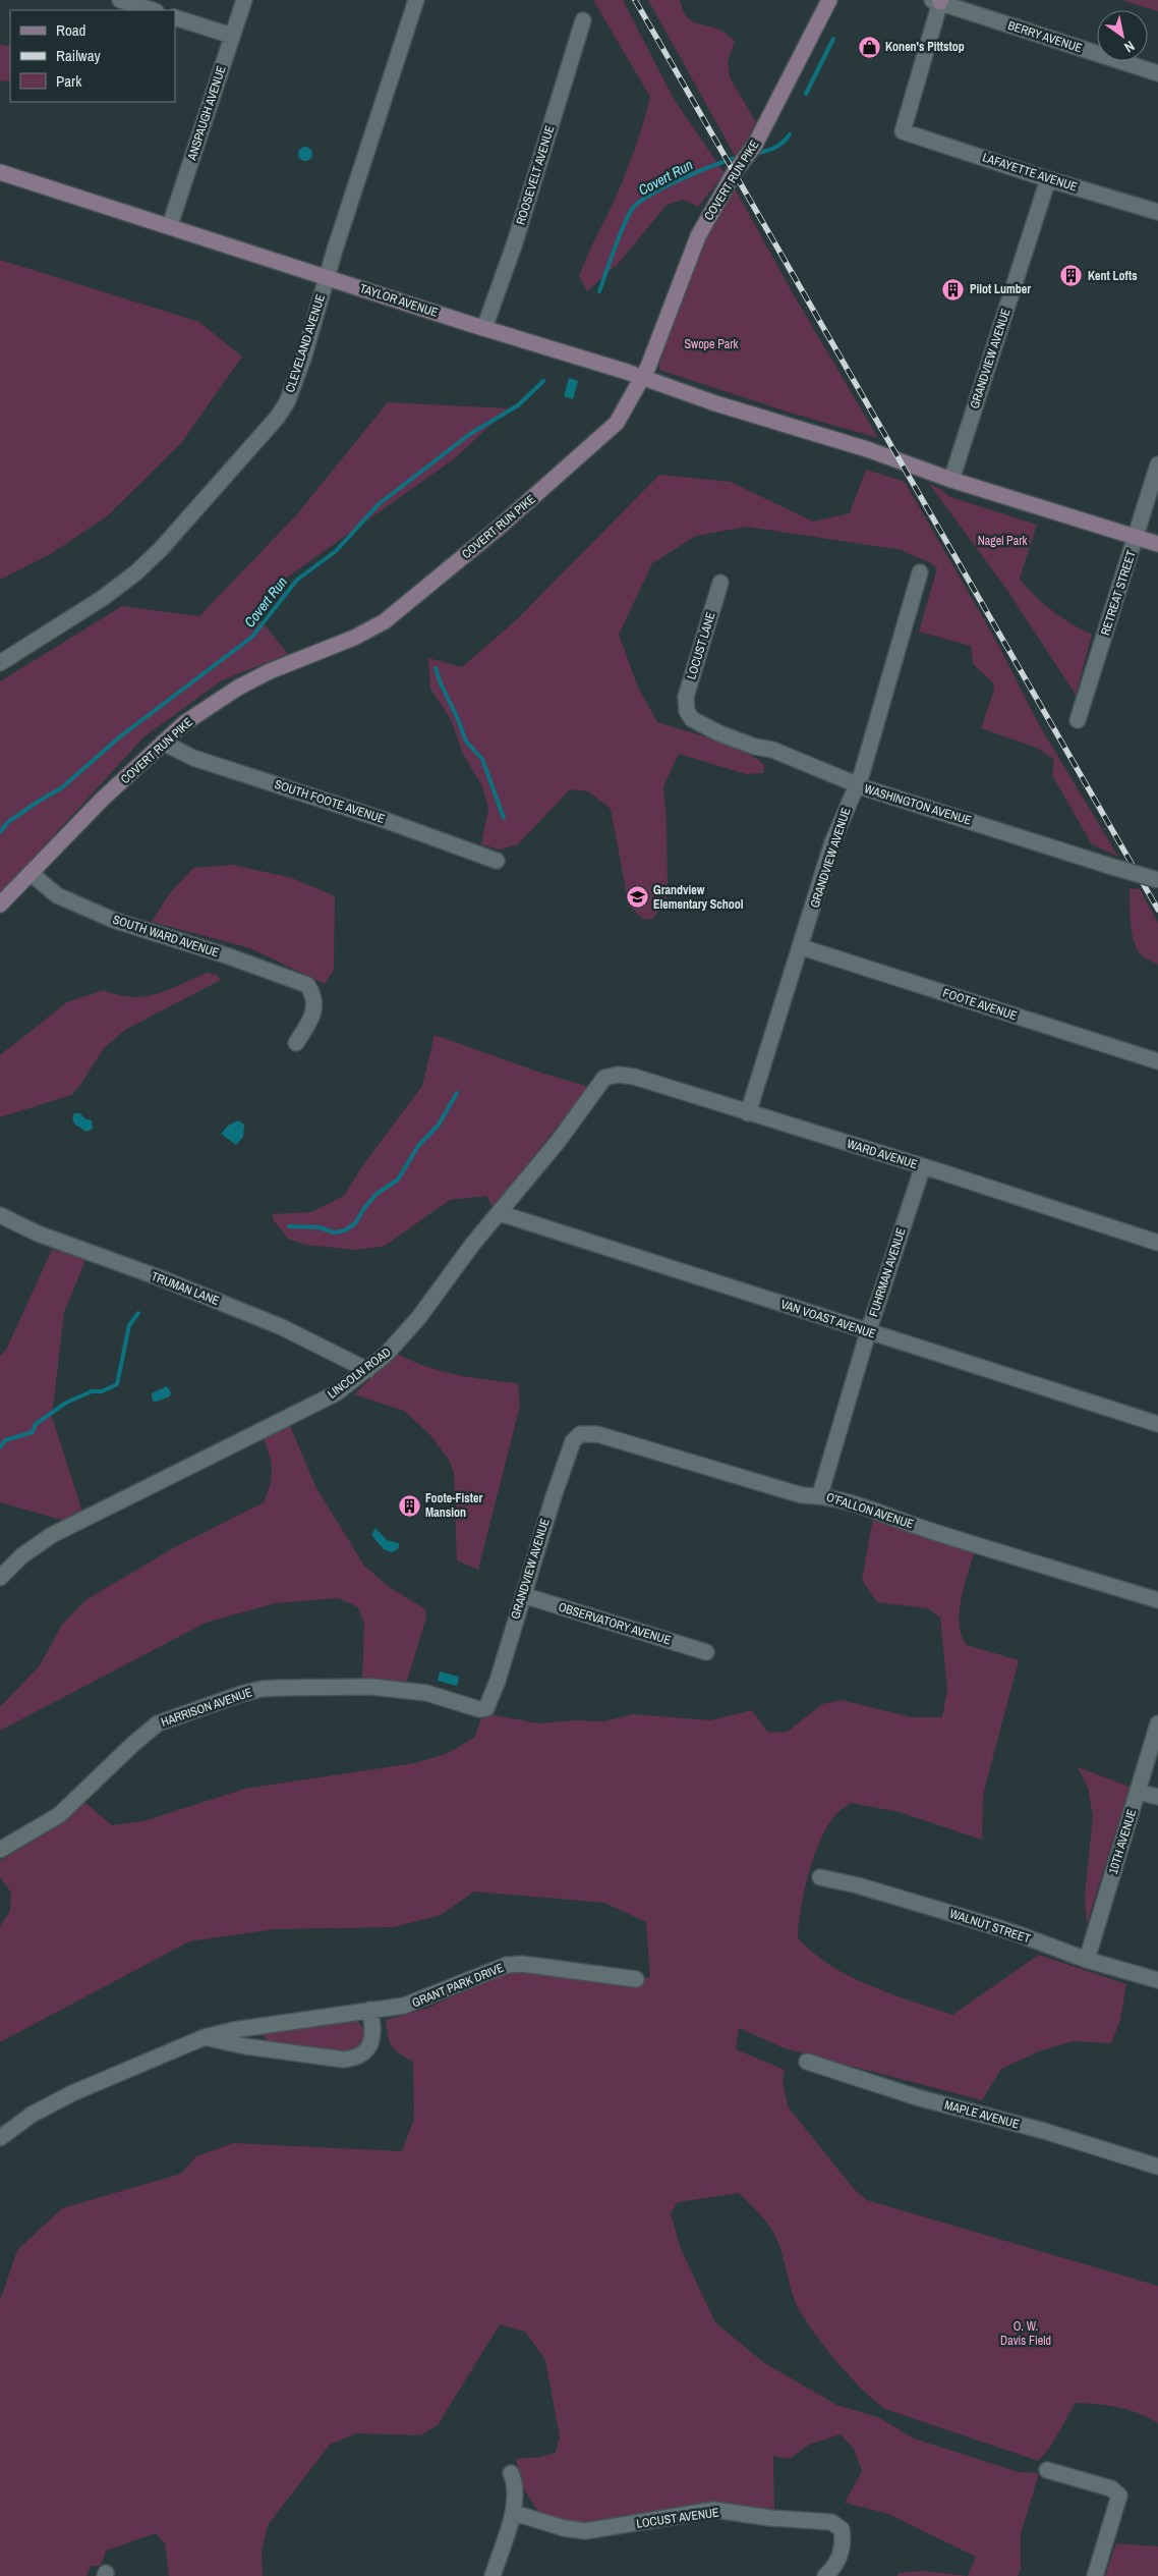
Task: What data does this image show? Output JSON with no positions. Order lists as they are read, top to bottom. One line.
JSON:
{"streets":{"street":["BERRY AVENUE","ANSPAUGH AVENUE","LAFAYETTE AVENUE","ROOSEVELT AVENUE","COVERT RUN PIKE","TAYLOR AVENUE","CLEVELAND AVENUE","GRANDVIEW AVENUE","RETREAT STREET","LOCUST LANE","SOUTH FOOTE AVENUE","WASHINGTON AVENUE","SOUTH WARD AVENUE","FOOTE AVENUE","WARD AVENUE","FUHRMAN AVENUE","TRUMAN LANE","VAN VOAST AVENUE","LINCOLN ROAD","O’FALLON AVENUE","OBSERVATORY AVENUE","HARRISON AVENUE","10TH AVENUE","WALNUT STREET","GRANT PARK DRIVE","MAPLE AVENUE","LOCUST AVENUE"]},"crossings":[["BERRY AVENUE","LAFAYETTE AVENUE"],["ANSPAUGH AVENUE","TAYLOR AVENUE"],["LAFAYETTE AVENUE","GRANDVIEW AVENUE"],["ROOSEVELT AVENUE","TAYLOR AVENUE"],["COVERT RUN PIKE","TAYLOR AVENUE"],["COVERT RUN PIKE","SOUTH FOOTE AVENUE"],["COVERT RUN PIKE","SOUTH WARD AVENUE"],["TAYLOR AVENUE","CLEVELAND AVENUE"],["TAYLOR AVENUE","GRANDVIEW AVENUE"],["TAYLOR AVENUE","RETREAT STREET"],["GRANDVIEW AVENUE","WASHINGTON AVENUE"],["GRANDVIEW AVENUE","FOOTE AVENUE"],["GRANDVIEW AVENUE","WARD AVENUE"],["GRANDVIEW AVENUE","O’FALLON AVENUE"],["GRANDVIEW AVENUE","OBSERVATORY AVENUE"],["GRANDVIEW AVENUE","HARRISON AVENUE"],["LOCUST LANE","WASHINGTON AVENUE"],["WARD AVENUE","FUHRMAN AVENUE"],["WARD AVENUE","LINCOLN ROAD"],["FUHRMAN AVENUE","VAN VOAST AVENUE"],["FUHRMAN AVENUE","O’FALLON AVENUE"],["TRUMAN LANE","LINCOLN ROAD"],["VAN VOAST AVENUE","LINCOLN ROAD"],["10TH AVENUE","WALNUT STREET"]],"water":["Covert Run"],"parks":["Swope Park","Nagel Park","O. W. Davis Field"],"places":{"shop":["Konen's Pittstop"],"building":["Kent Lofts","Pilot Lumber","Foote-Fister Mansion"],"school or university":["Grandview Elementary School"]},"legend":["Road","Railway","Park"],"north":"bottom right"}
